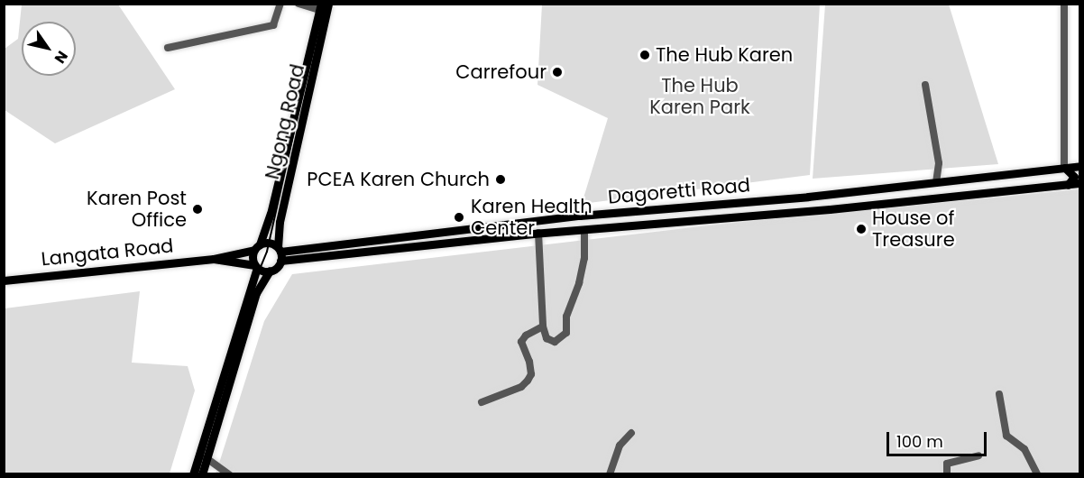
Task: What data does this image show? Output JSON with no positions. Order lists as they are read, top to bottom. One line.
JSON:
{"streets":{"main road":["Ngong Road","Dagoretti Road","Langata Road"]},"crossings":[["Ngong Road","Dagoretti Road"]],"parks":["The Hub Karen Park"],"places":["The Hub Karen","Carrefour","PCEA Karen Church","Karen Post Office","Karen Health Center","House of Treasure"],"scale_bar":"100 m","north":"bottom right"}
